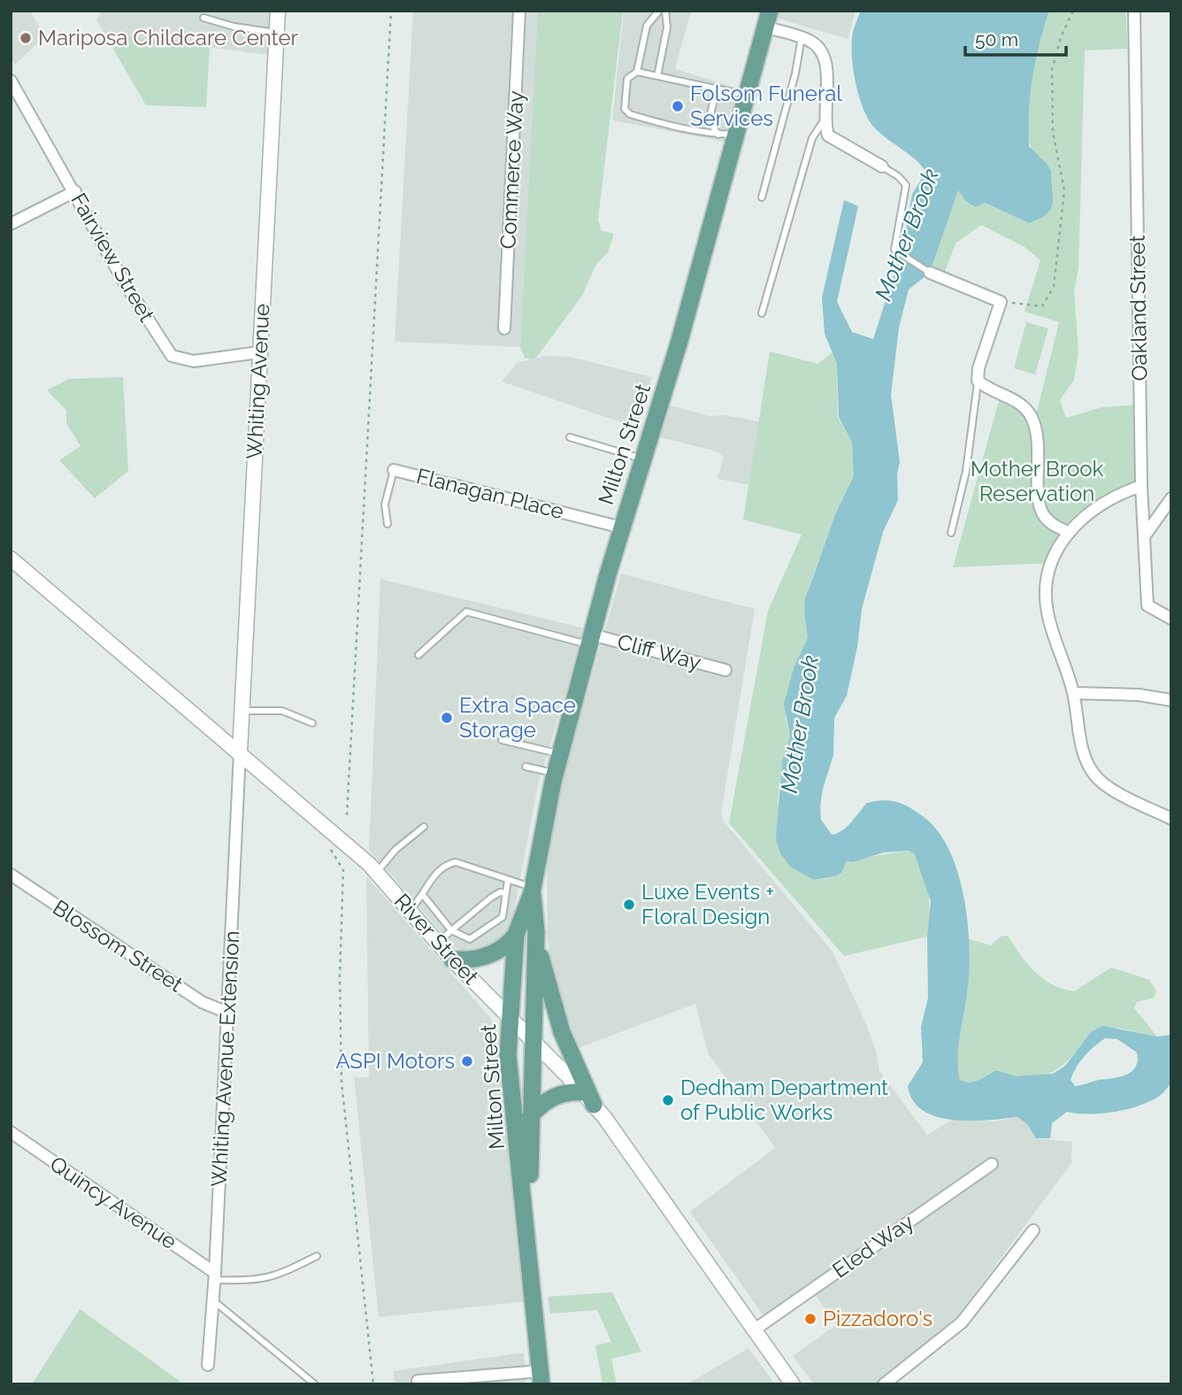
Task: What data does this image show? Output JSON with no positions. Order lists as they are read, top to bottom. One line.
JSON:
{"streets":{"main road":["Milton Street"],"street":["Commerce Way","Fairview Street","Oakland Street","Whiting Avenue","Flanagan Place","Cliff Way","River Street","Blossom Street","Whiting Avenue Extension","Quincy Avenue","Eled Way"]},"crossings":[["Fairview Street","Whiting Avenue"],["Whiting Avenue","River Street"],["Whiting Avenue","Whiting Avenue Extension"],["Milton Street","Flanagan Place"],["Milton Street","Cliff Way"],["Milton Street","River Street"],["River Street","Whiting Avenue Extension"],["River Street","Eled Way"],["Blossom Street","Whiting Avenue Extension"],["Whiting Avenue Extension","Quincy Avenue"]],"water":["Mother Brook"],"parks":["Mother Brook Reservation"],"places":["Mariposa Childcare Center","Folsom Funeral Services","Extra Space Storage","Luxe Events + Floral Design","ASPI Motors","Dedham Department of Public Works","Pizzadoro's"],"scale_bar":"50 m"}
